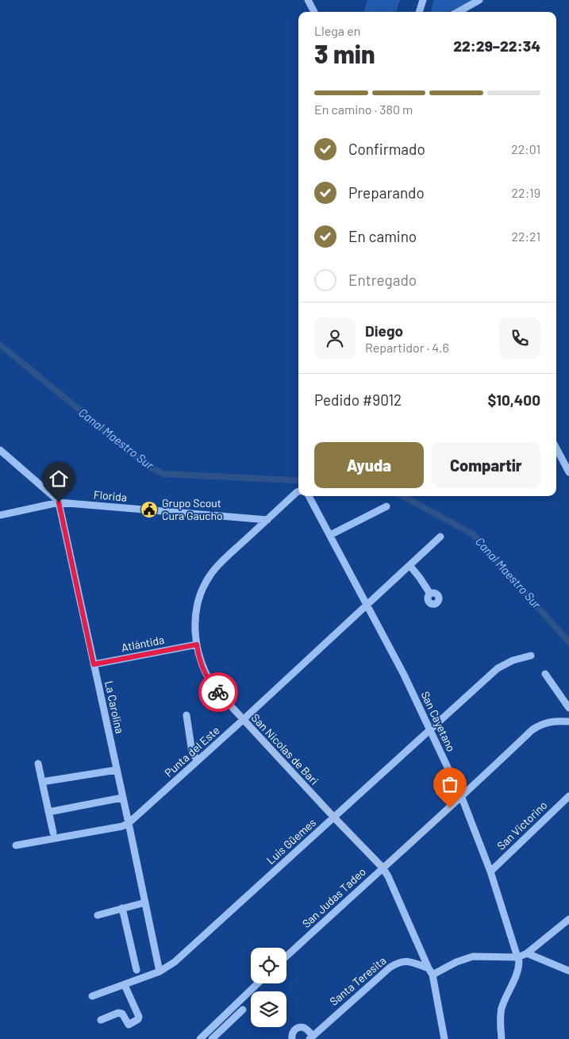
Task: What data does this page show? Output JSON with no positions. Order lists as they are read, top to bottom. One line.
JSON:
{"streets":{"street":["Florida","Atlántida","La Carolina","San Cayetano","San Nicolas de Bari","Punta del Este","San Victorino","Luis Güemes","San Judas Tadeo","Santa Teresita"]},"crossings":[["Florida","La Carolina"],["Florida","San Nicolas de Bari"],["Atlántida","La Carolina"],["Atlántida","San Nicolas de Bari"],["La Carolina","Punta del Este"],["La Carolina","Luis Güemes"],["San Cayetano","Punta del Este"],["San Cayetano","San Victorino"],["San Cayetano","Luis Güemes"],["San Cayetano","San Judas Tadeo"],["San Nicolas de Bari","Punta del Este"],["San Nicolas de Bari","Luis Güemes"],["San Nicolas de Bari","San Judas Tadeo"],["San Nicolas de Bari","Santa Teresita"]],"water":["Canal Maestro Sur"],"places":{"public building":["Grupo Scout Cura Gaucho"]},"page":{"heading":["3 min","Llega en","22:29–22:34"],"panel":["Diego","Repartidor · 4.6","Pedido #9012","$10,400"],"bar":"En camino · 380 m","list":[["Confirmado","22:01"],["Preparando","22:19"],["En camino","22:21"],"Entregado"],"buttons":["Ayuda","Compartir"]}}
